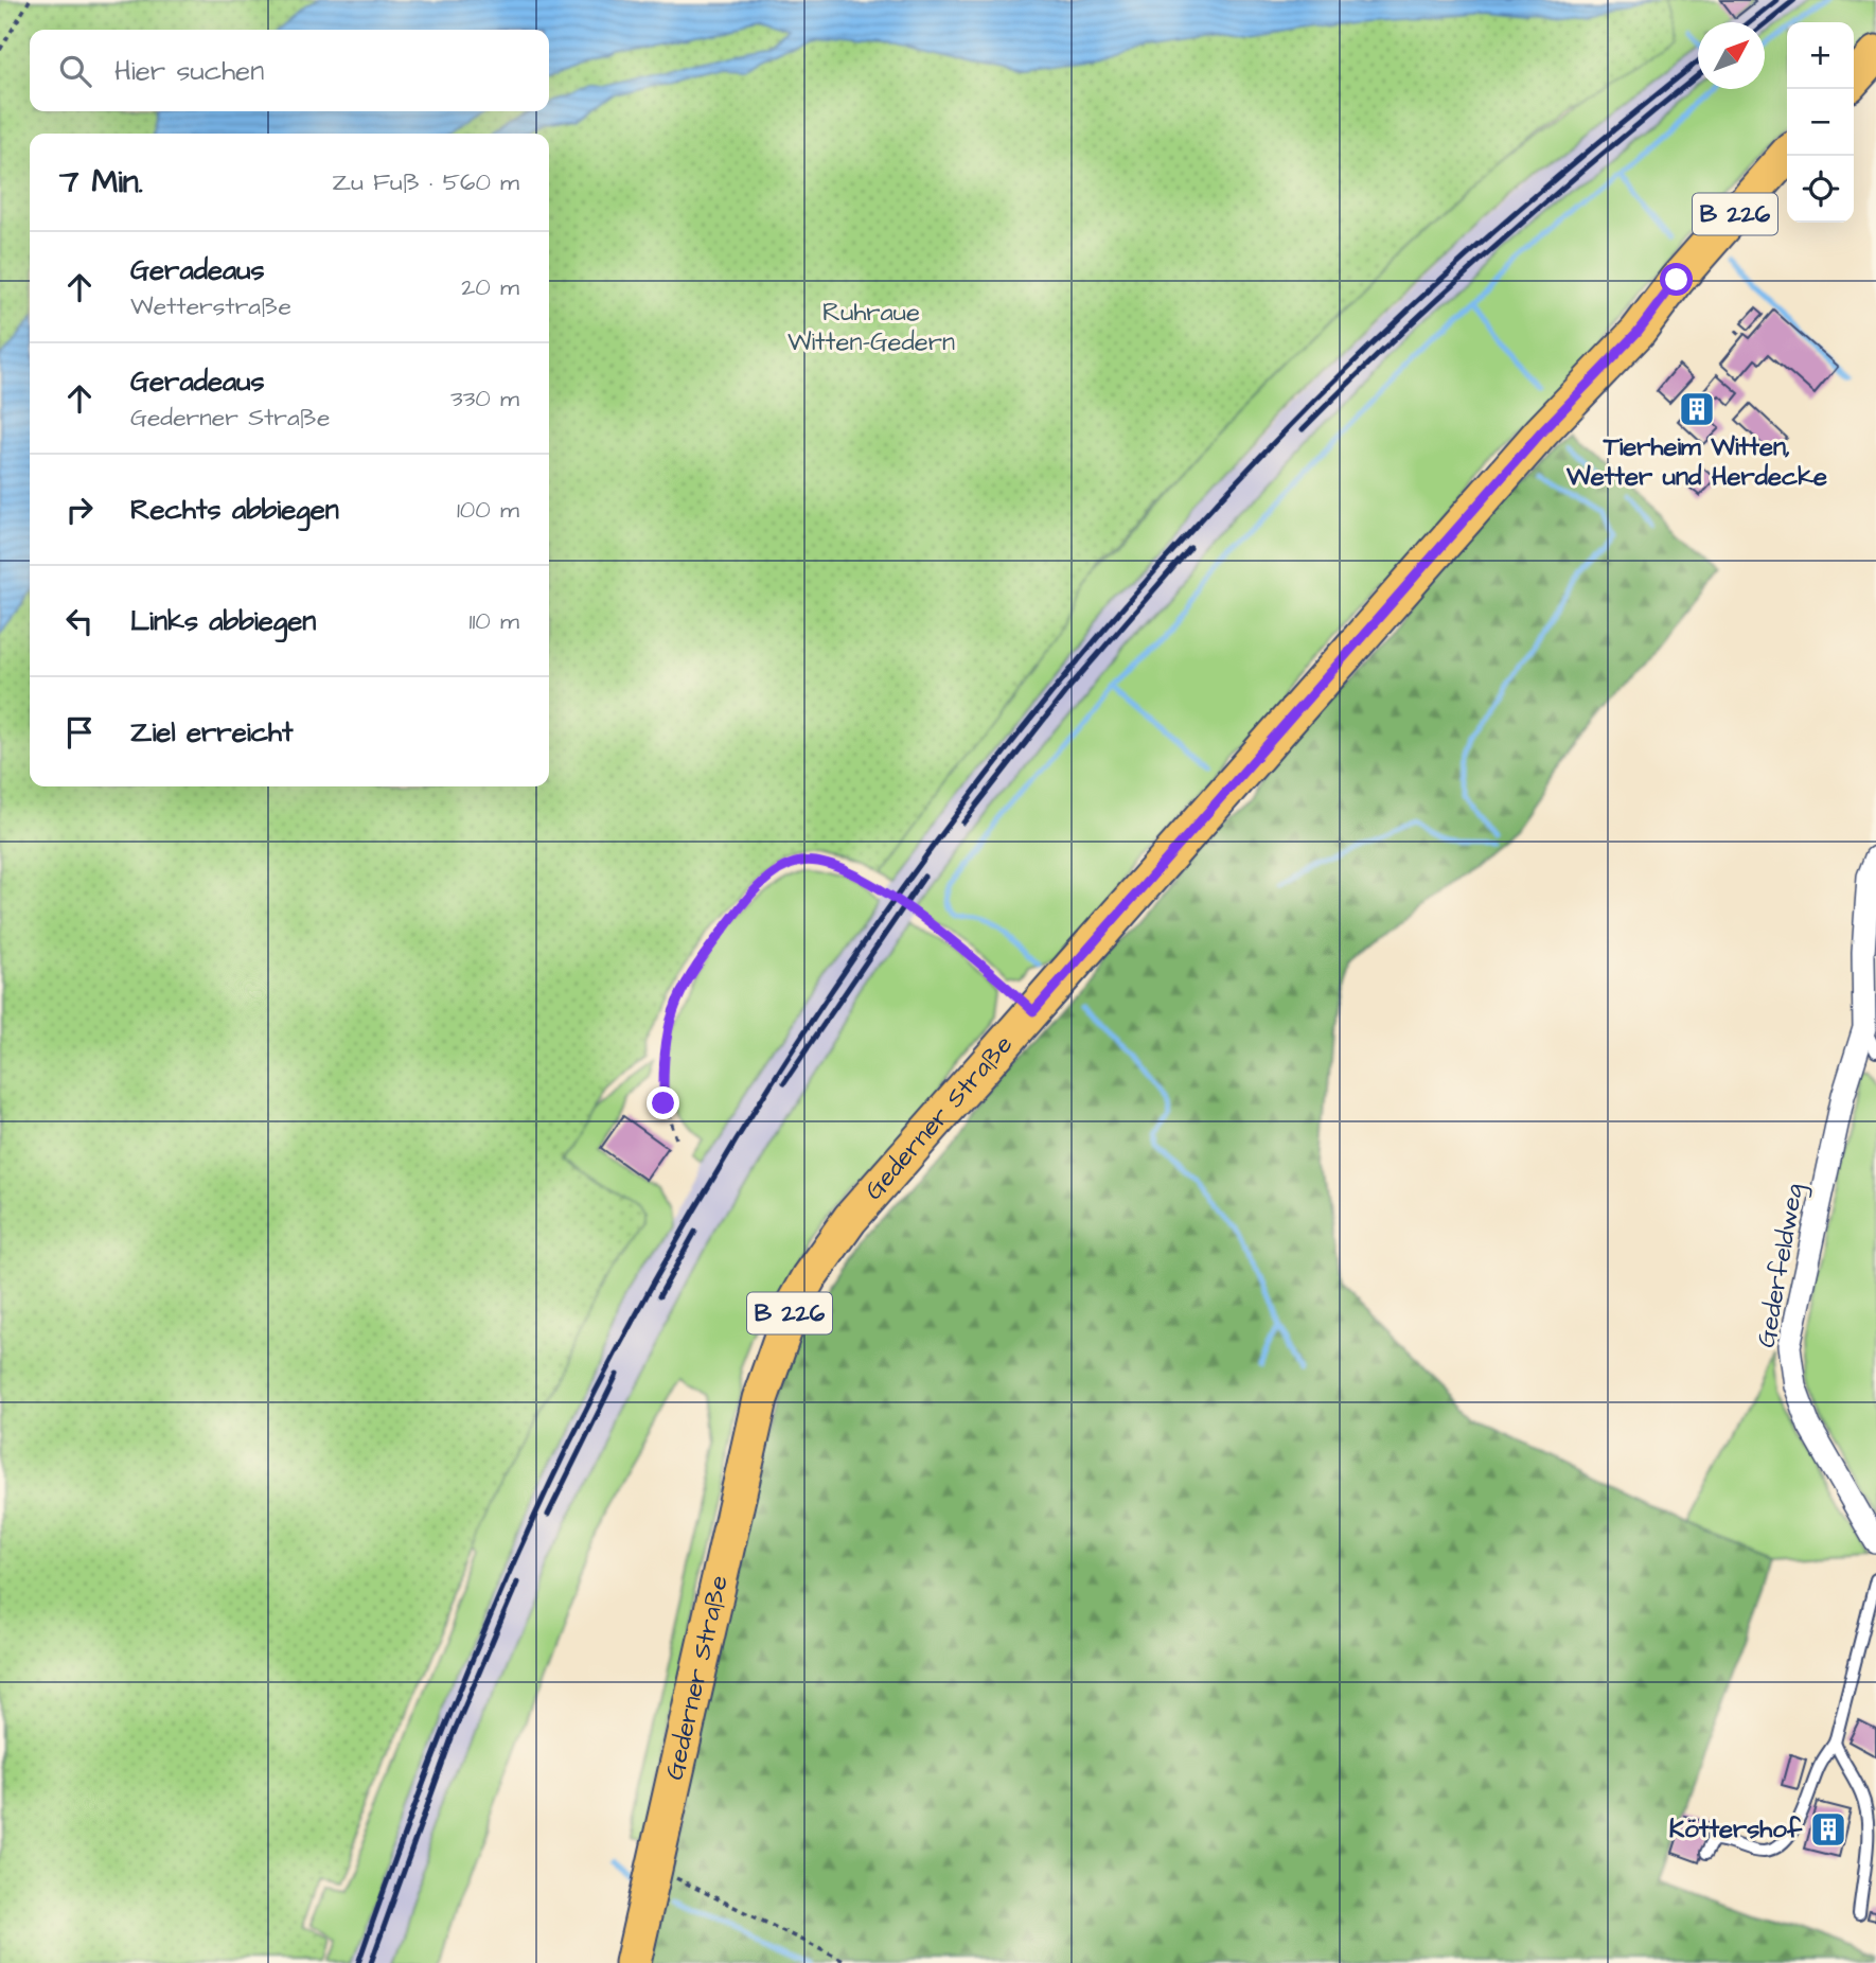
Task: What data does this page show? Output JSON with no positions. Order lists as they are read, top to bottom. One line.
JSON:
{"streets":{"main road":["B 226","Gederner Straße"],"street":["Gederfeldweg"]},"parks":["Ruhraue Witten-Gedern"],"places":{"building":["Tierheim Witten, Wetter und Herdecke","Köttershof"]},"north":"top right","page":{"map_buttons":["+","−"],"search":"Hier suchen","heading":["7 Min.","Zu Fuß · 560 m"],"list":[["Geradeaus","Wetterstraße","20 m"],["Geradeaus","Gederner Straße","330 m"],["Rechts abbiegen","100 m"],["Links abbiegen","110 m"],"Ziel erreicht"]}}
